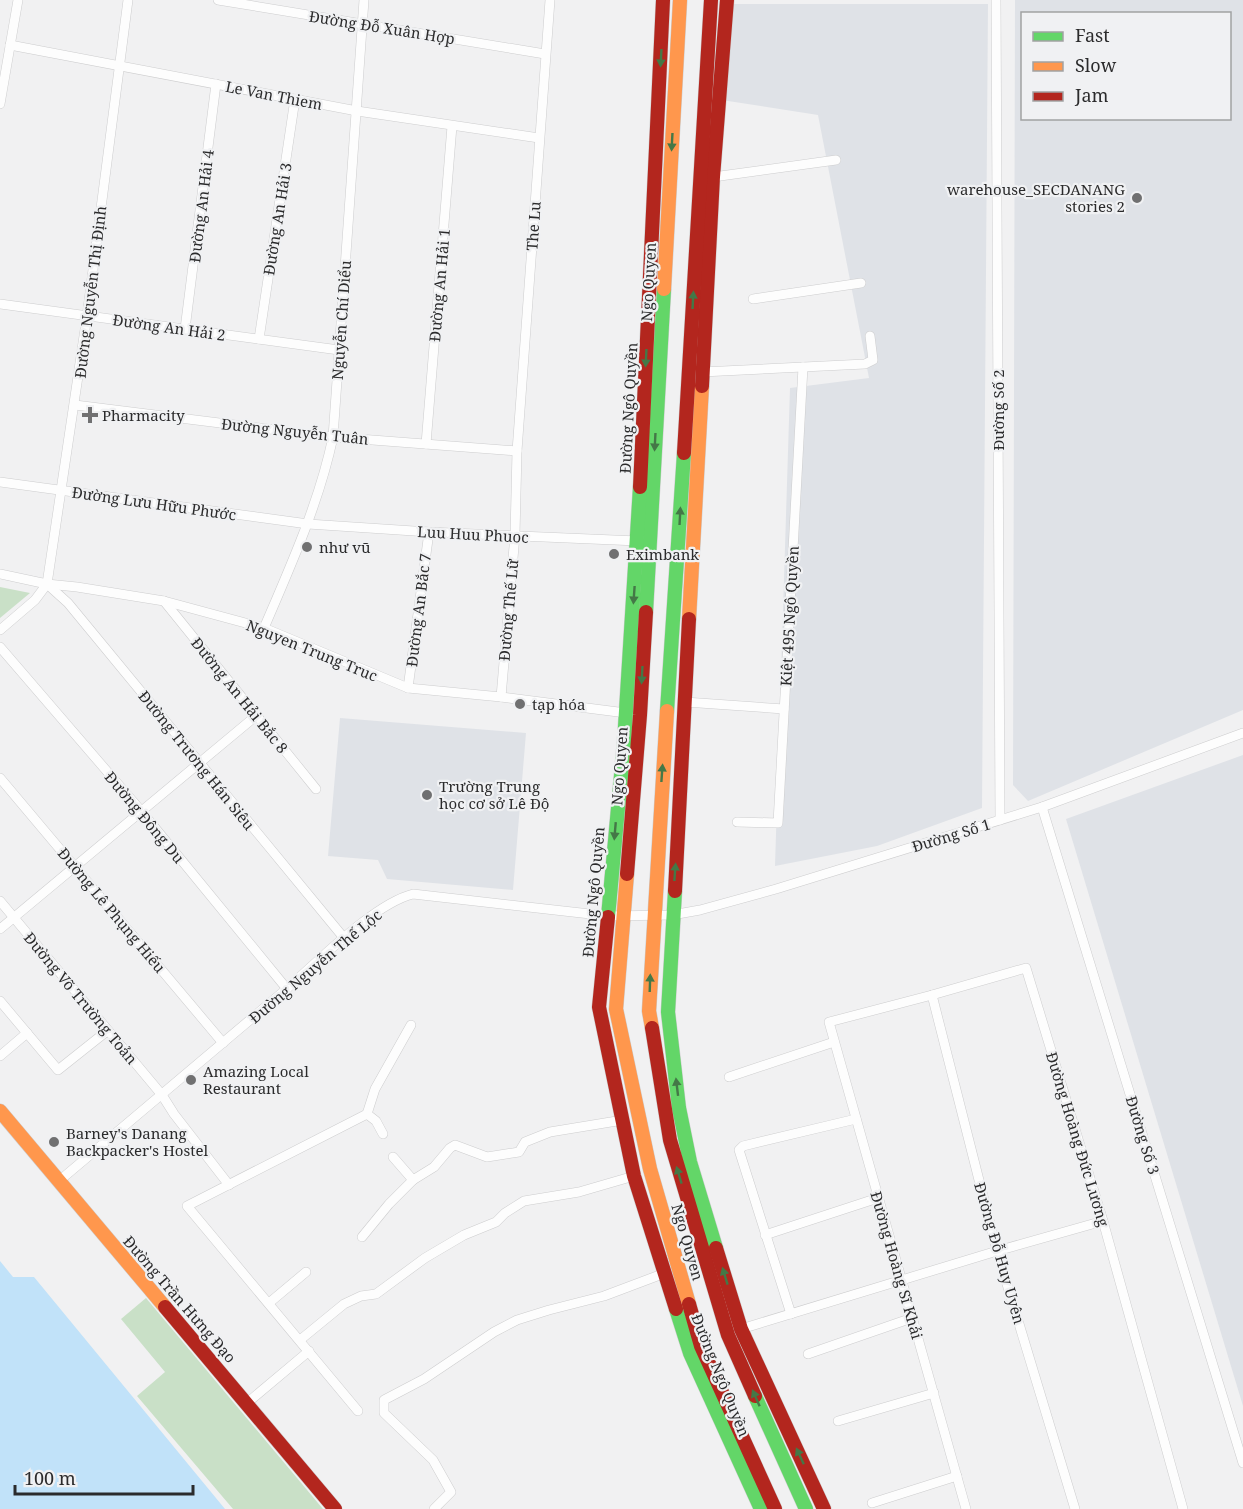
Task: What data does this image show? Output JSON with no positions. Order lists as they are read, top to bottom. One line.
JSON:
{"streets":{"main road":["Ngo Quyen","Đường Ngô Quyền","Đường Trần Hưng Đạo"],"street":["Đường Đỗ Xuân Hợp","Le Van Thiem","Đường An Hải 4","Đường An Hải 3","The Lu","Đường An Hải 1","Đường Nguyễn Thị Định","Nguyễn Chí Diểu","Đường An Hải 2","Đường Số 2","Đường Nguyễn Tuân","Đường Lưu Hữu Phước","Luu Huu Phuoc","Đường An Bắc 7","Đường Thế Lữ","Kiệt 495 Ngô Quyền","Nguyen Trung Truc","Đường An Hải Bắc 8","Đường Trương Hán Siêu","Đường Đông Du","Đường Số 1","Đường Lê Phụng Hiếu","Đường Nguyễn Thế Lộc","Đường Võ Trường Toản","Đường Số 3","Đường Hoàng Đức Lương","Đường Đỗ Huy Uyên","Đường Hoàng Sĩ Khải"]},"crossings":[["Đường Đỗ Xuân Hợp","The Lu"],["Đường Đỗ Xuân Hợp","Nguyễn Chí Diểu"],["Le Van Thiem","Đường An Hải 4"],["Le Van Thiem","Đường An Hải 3"],["Le Van Thiem","The Lu"],["Le Van Thiem","Đường An Hải 1"],["Le Van Thiem","Đường Nguyễn Thị Định"],["Le Van Thiem","Nguyễn Chí Diểu"],["Đường An Hải 4","Đường An Hải 2"],["Đường An Hải 3","Đường An Hải 2"],["The Lu","Đường Nguyễn Tuân"],["The Lu","Đường Thế Lữ"],["Ngo Quyen","Đường Số 1"],["Ngo Quyen","Đường Nguyễn Thế Lộc"],["Đường An Hải 1","Đường Nguyễn Tuân"],["Đường Nguyễn Thị Định","Đường An Hải 2"],["Đường Nguyễn Thị Định","Đường Nguyễn Tuân"],["Đường Nguyễn Thị Định","Đường Lưu Hữu Phước"],["Đường Nguyễn Thị Định","Nguyen Trung Truc"],["Đường Nguyễn Thị Định","Đường Trương Hán Siêu"],["Nguyễn Chí Diểu","Đường An Hải 2"],["Nguyễn Chí Diểu","Đường Nguyễn Tuân"],["Nguyễn Chí Diểu","Đường Lưu Hữu Phước"],["Nguyễn Chí Diểu","Luu Huu Phuoc"],["Nguyễn Chí Diểu","Nguyen Trung Truc"],["Đường Ngô Quyền","Luu Huu Phuoc"],["Đường Ngô Quyền","Nguyen Trung Truc"],["Đường Ngô Quyền","Đường Nguyễn Thế Lộc"],["Đường Số 2","Đường Số 1"],["Đường Nguyễn Tuân","Đường Thế Lữ"],["Đường Lưu Hữu Phước","Luu Huu Phuoc"],["Luu Huu Phuoc","Đường An Bắc 7"],["Luu Huu Phuoc","Đường Thế Lữ"],["Đường An Bắc 7","Nguyen Trung Truc"],["Đường Thế Lữ","Nguyen Trung Truc"],["Nguyen Trung Truc","Đường An Hải Bắc 8"],["Nguyen Trung Truc","Đường Trương Hán Siêu"],["Đường Trương Hán Siêu","Đường Nguyễn Thế Lộc"],["Đường Đông Du","Đường Nguyễn Thế Lộc"],["Đường Số 1","Đường Nguyễn Thế Lộc"],["Đường Số 1","Đường Số 3"],["Đường Lê Phụng Hiếu","Đường Nguyễn Thế Lộc"],["Đường Nguyễn Thế Lộc","Đường Võ Trường Toản"],["Đường Nguyễn Thế Lộc","Đường Trần Hưng Đạo"],["Đường Hoàng Đức Lương","Đường Đỗ Huy Uyên"],["Đường Hoàng Đức Lương","Đường Hoàng Sĩ Khải"]],"places":{"other":["warehouse_SECDANANG stories 2","như vũ","Eximbank","tạp hóa","Trường Trung học cơ sở Lê Độ","Amazing Local Restaurant","Barney's Danang Backpacker's Hostel"],"health":["Pharmacity"]},"legend":["Fast","Slow","Jam"],"scale_bar":"100 m"}
